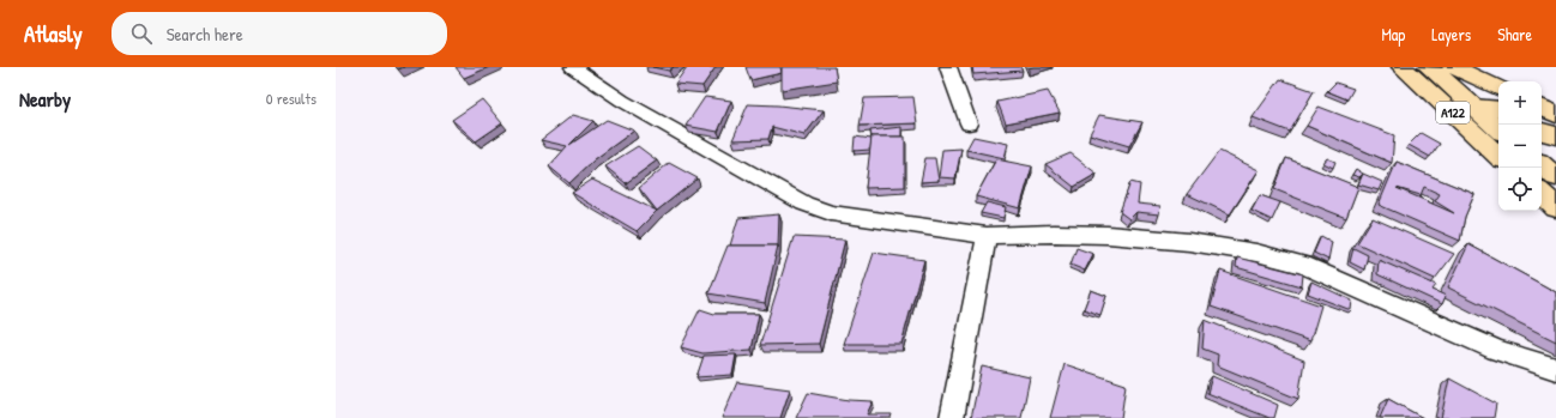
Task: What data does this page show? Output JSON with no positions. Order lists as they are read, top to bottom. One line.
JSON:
{"streets":{"main road":["A122"]},"page":{"header":"Atlasly","search":"Search here","nav":["Map","Layers","Share"],"heading":["Nearby","0 results"],"map_buttons":["+","−"]}}
